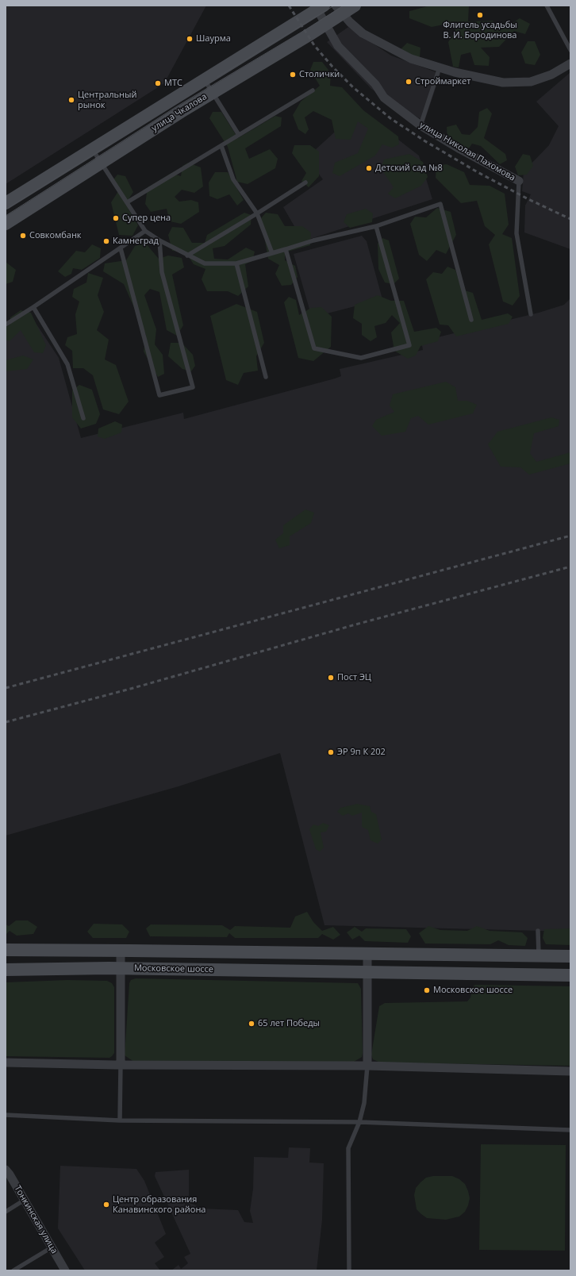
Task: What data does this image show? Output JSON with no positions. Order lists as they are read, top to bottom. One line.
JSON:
{"streets":{"main road":["улица Чкалова","Московское шоссе"],"street":["улица Николая Пахомова","Тонкинская улица"]},"crossings":[["улица Чкалова","улица Николая Пахомова"]],"places":["Флигель усадьбы В. И. Бородинова","Шаурма","Столички","Строймаркет","МТС","Центральный рынок","Детский сад №8","Супер цена","Совкомбанк","Камнеград","Пост ЭЦ","ЭР 9п К 202","Московское шоссе","65 лет Победы","Центр образования Канавинского района"]}
